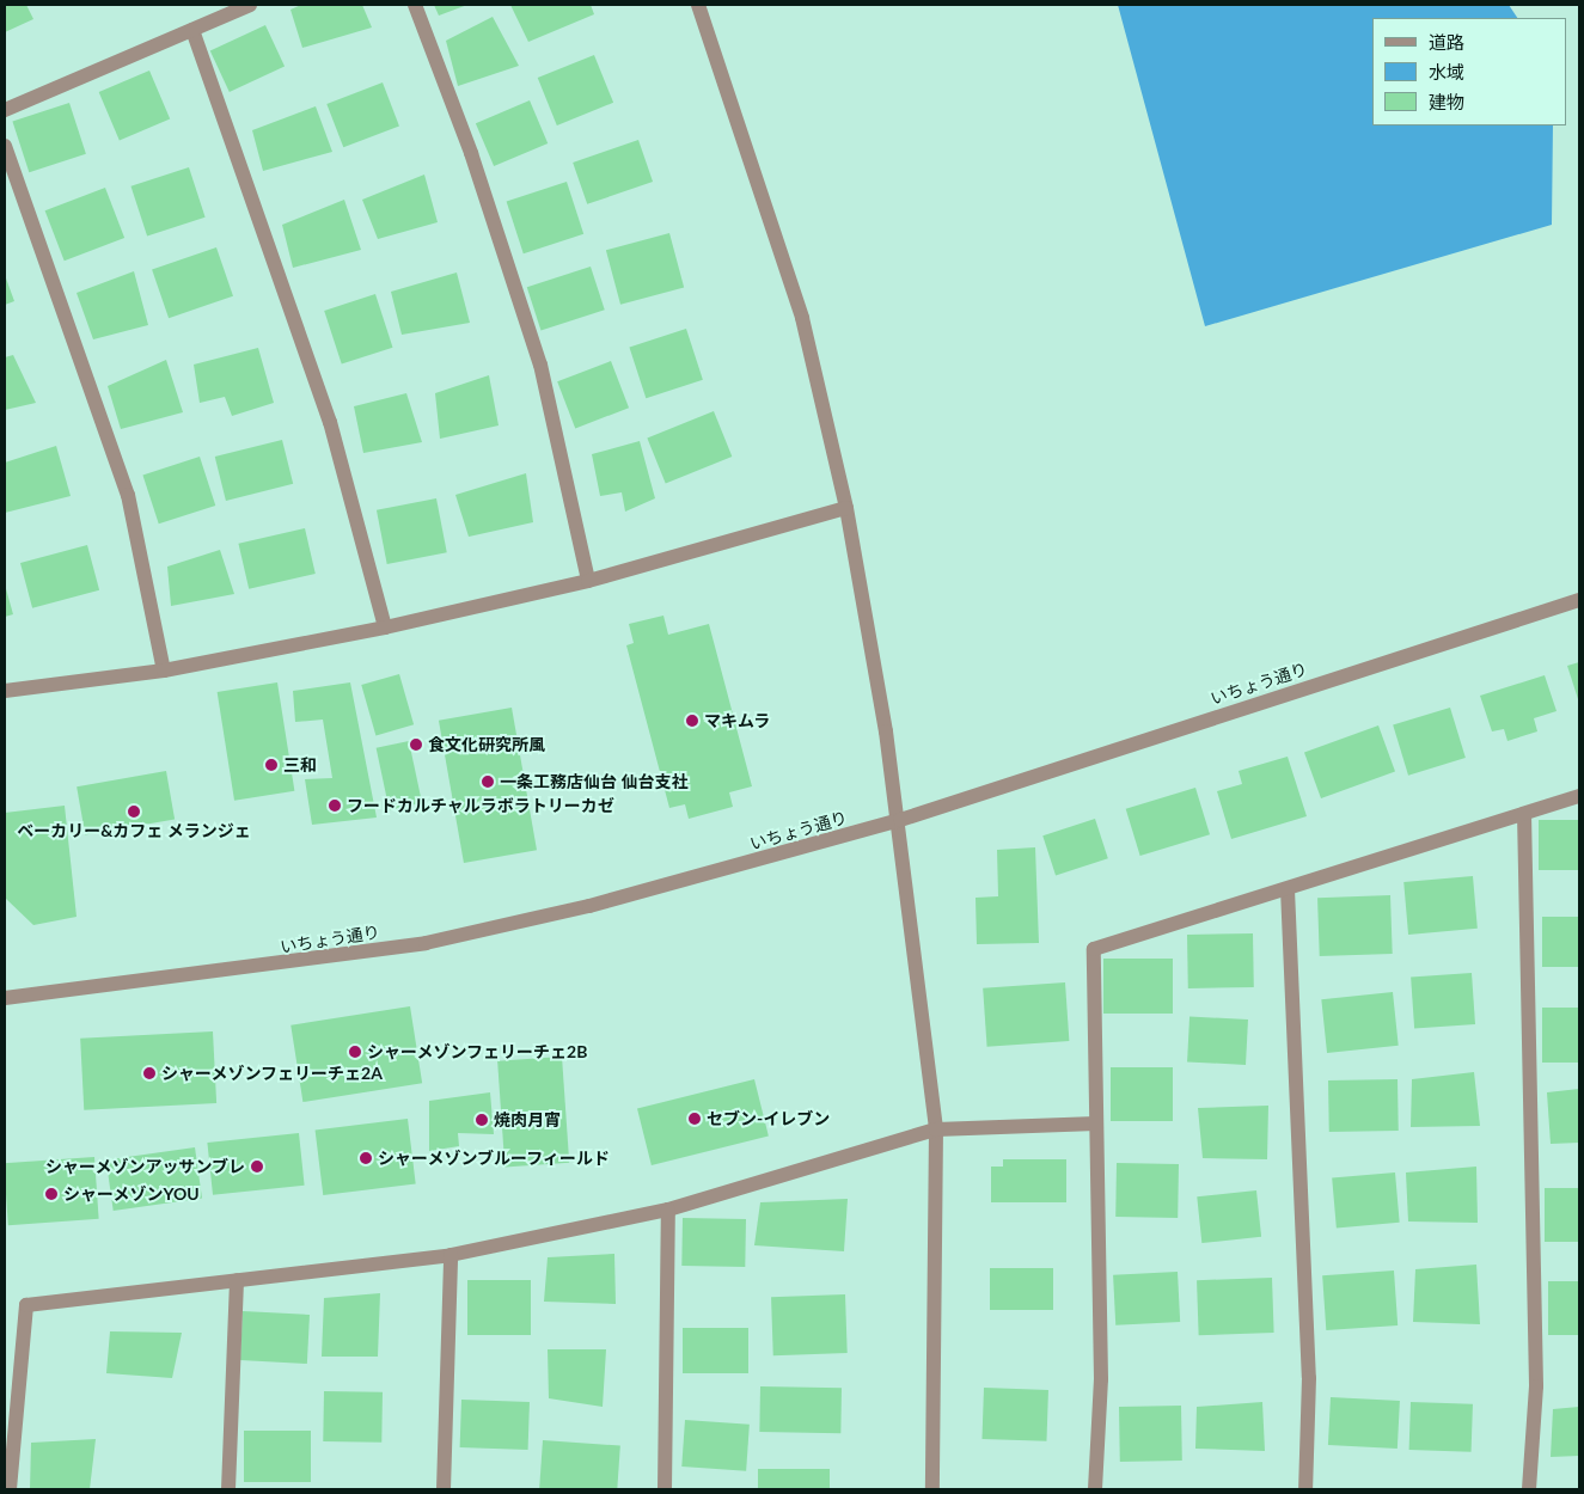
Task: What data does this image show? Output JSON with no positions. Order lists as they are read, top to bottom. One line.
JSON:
{"streets":{"street":["いちょう通り"]},"places":["マキムラ","食文化研究所風","三和","一条工務店仙台 仙台支社","フードカルチャルラボラトリーカゼ","ベーカリー&カフェ メランジェ","シャーメゾンフェリーチェ2B","シャーメゾンフェリーチェ2A","セブン-イレブン","焼肉月宵","シャーメゾンブルーフィールド","シャーメゾンアッサンブレ","シャーメゾンYOU"],"legend":["道路","水域","建物"]}
